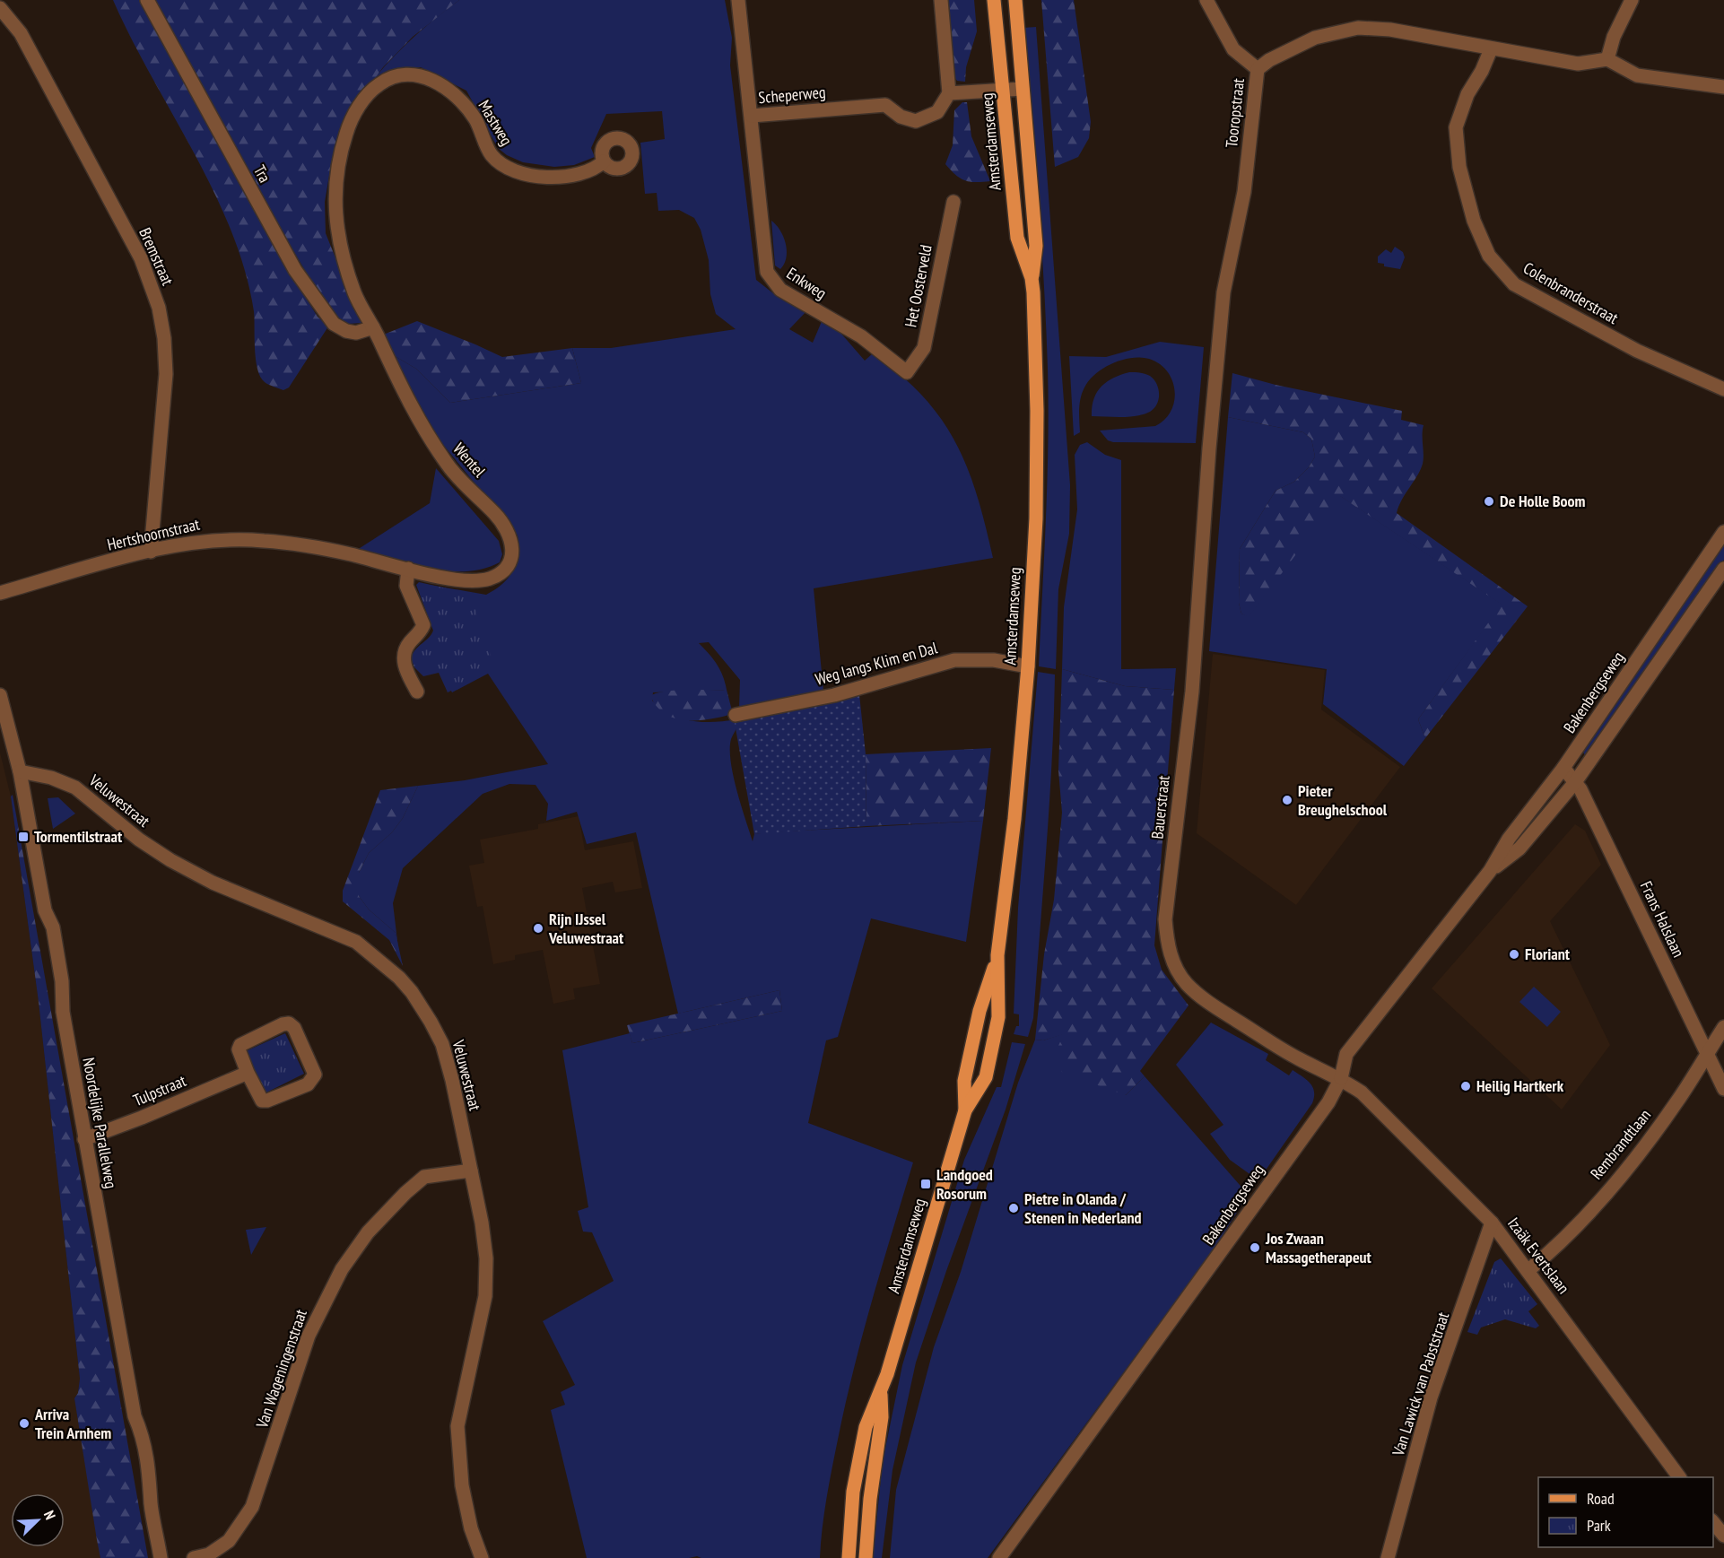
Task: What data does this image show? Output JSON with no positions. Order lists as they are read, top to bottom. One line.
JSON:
{"streets":{"main road":["Amsterdamseweg"],"street":["Scheperweg","Tooropstraat","Mastweg","Tra","Bremstraat","Enkweg","Het Oosterveld","Colenbranderstraat","Wentel","Hertshoornstraat","Weg langs Klim en Dal","Bakenbergseweg","Veluwestraat","Bauerstraat","Frans Halslaan","Tulpstraat","Noordelijke Parallelweg","Rembrandtlaan","Izaäk Evertslaan","Van Wageningenstraat","Van Lawick van Pabststraat"]},"crossings":[["Scheperweg","Enkweg"],["Tooropstraat","Colenbranderstraat"],["Tooropstraat","Bauerstraat"],["Mastweg","Wentel"],["Amsterdamseweg","Weg langs Klim en Dal"],["Tra","Wentel"],["Bremstraat","Hertshoornstraat"],["Enkweg","Het Oosterveld"],["Wentel","Hertshoornstraat"],["Bakenbergseweg","Bauerstraat"],["Bakenbergseweg","Frans Halslaan"],["Bakenbergseweg","Izaäk Evertslaan"],["Veluwestraat","Noordelijke Parallelweg"],["Veluwestraat","Van Wageningenstraat"],["Bauerstraat","Izaäk Evertslaan"],["Frans Halslaan","Rembrandtlaan"],["Tulpstraat","Noordelijke Parallelweg"],["Rembrandtlaan","Izaäk Evertslaan"],["Izaäk Evertslaan","Van Lawick van Pabststraat"]],"places":{"other":["De Holle Boom","Pieter Breughelschool","Rijn IJssel Veluwestraat","Floriant","Heilig Hartkerk","Pietre in Olanda / Stenen in Nederland","Jos Zwaan Massagetherapeut","Arriva Trein Arnhem"],"transit":["Tormentilstraat","Landgoed Rosorum"]},"legend":["Road","Park"],"north":"top right"}
